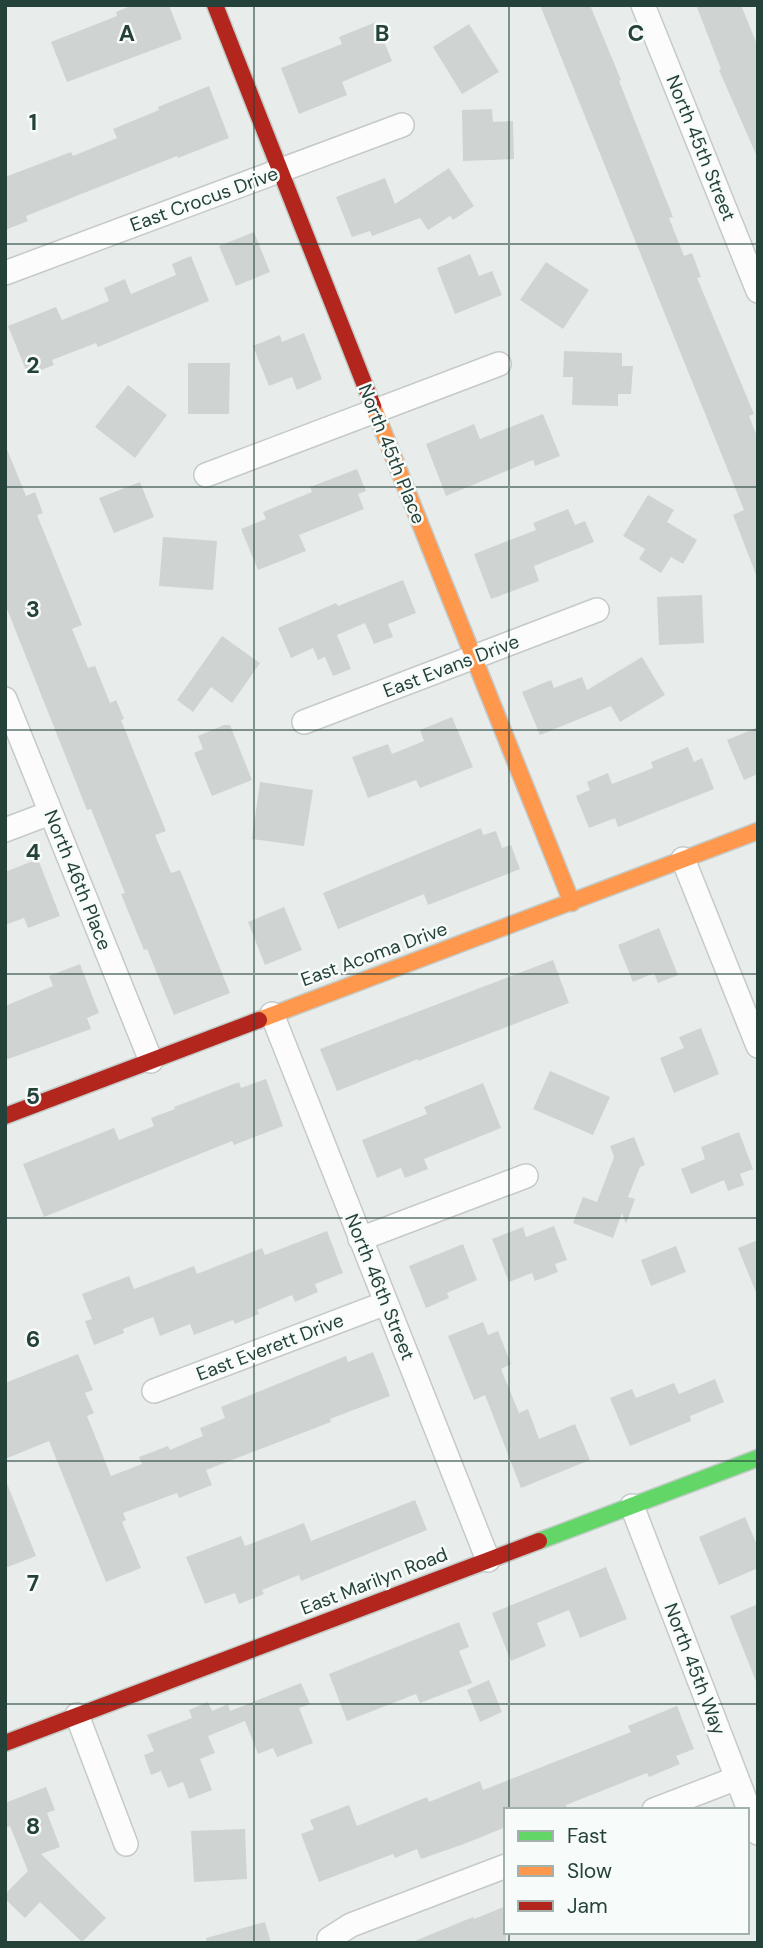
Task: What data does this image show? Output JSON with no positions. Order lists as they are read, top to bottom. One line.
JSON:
{"streets":{"street":["North 45th Street","East Crocus Drive","North 45th Place","East Evans Drive","North 46th Place","East Acoma Drive","North 46th Street","East Everett Drive","East Marilyn Road","North 45th Way"]},"crossings":[["East Crocus Drive","North 45th Place"],["North 45th Place","East Evans Drive"],["North 45th Place","East Acoma Drive"],["North 46th Place","East Acoma Drive"],["East Acoma Drive","North 46th Street"],["North 46th Street","East Everett Drive"],["North 46th Street","East Marilyn Road"],["East Marilyn Road","North 45th Way"]],"legend":["Fast","Slow","Jam"],"grid":{"columns":["A","B","C"],"rows":["1","2","3","4","5","6","7","8"]}}
